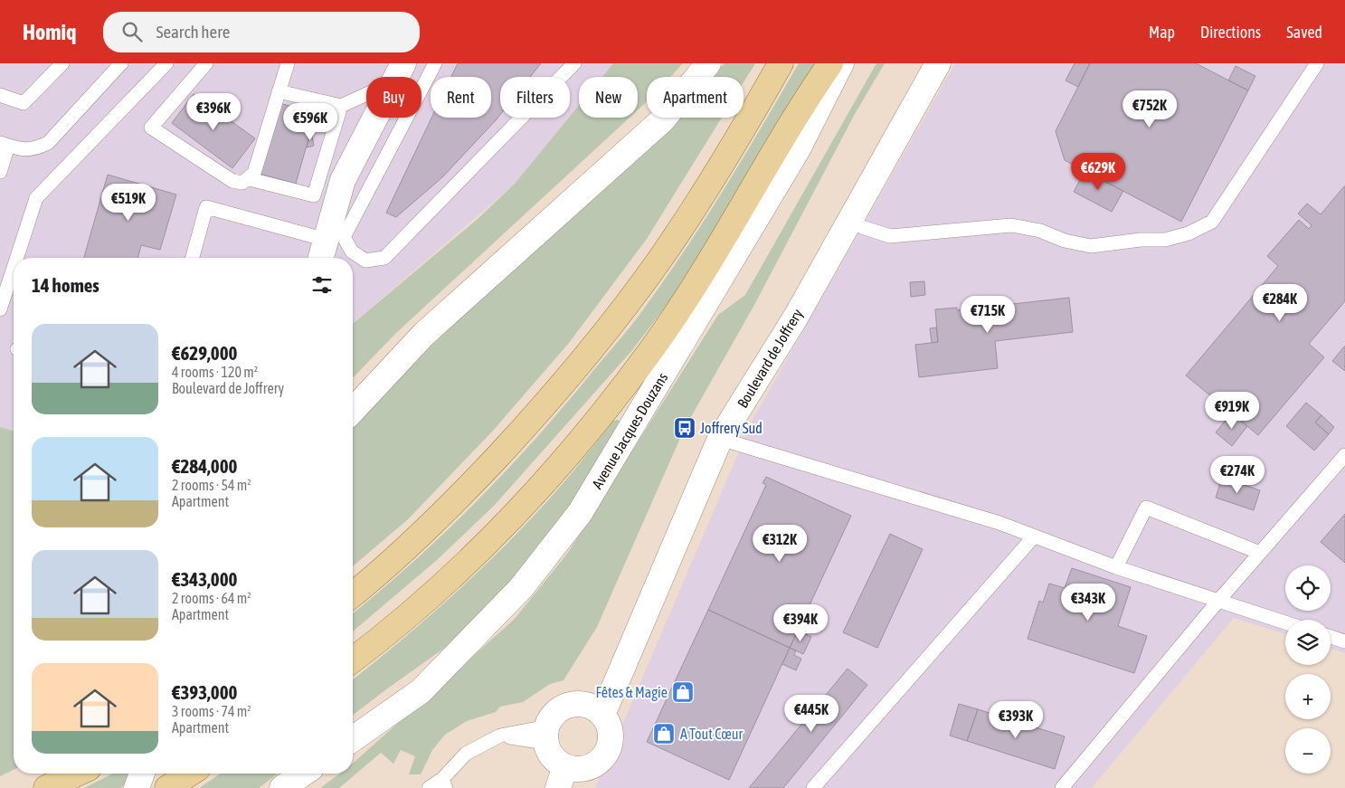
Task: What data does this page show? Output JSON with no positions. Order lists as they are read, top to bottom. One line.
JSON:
{"streets":{"main road":["Boulevard de Joffrery","Avenue Jacques Douzans"]},"places":{"bus stop":["Joffrery Sud"],"shop":["Fêtes & Magie","A Tout Cœur"]},"page":{"header":"Homiq","search":"Search here","nav":["Map","Directions","Saved"],"chip":["Buy","Rent","Filters","New","Apartment"],"price":["€752K","€396K","€596K","€629K","€519K","€284K","€715K","€919K","€274K","€312K","€343K","€394K","€445K","€393K"],"heading":"14 homes","list":[{"name":"€629,000","note":"4 rooms · 120 m² · Boulevard de Joffrery"},{"name":"€284,000","note":"2 rooms · 54 m² · Apartment"},{"name":"€343,000","note":"2 rooms · 64 m² · Apartment"},{"name":"€393,000","note":"3 rooms · 74 m² · Apartment"}],"map_buttons":["+","−"]}}
